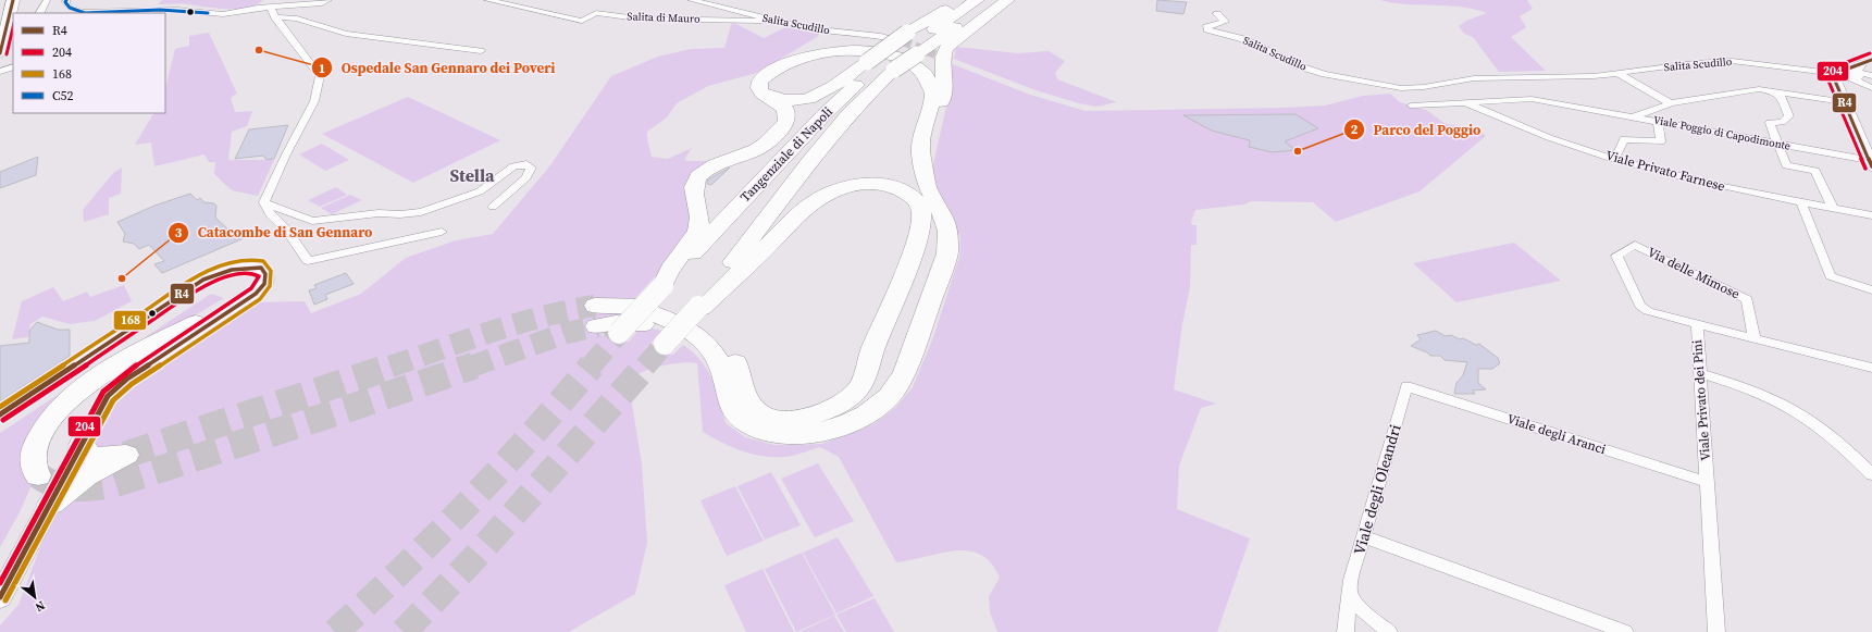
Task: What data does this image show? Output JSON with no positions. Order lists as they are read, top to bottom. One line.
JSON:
{"streets":{"highway":["Tangenziale di Napoli"],"street":["Salita di Mauro","Salita Scudillo","Viale Poggio di Capodimonte","Viale Privato Farnese","Via delle Mimose","Viale Privato dei Pini","Viale degli Aranci","Viale degli Oleandri"]},"crossings":[["Salita di Mauro","Salita Scudillo"],["Salita Scudillo","Tangenziale di Napoli"],["Viale Poggio di Capodimonte","Viale Privato Farnese"],["Via delle Mimose","Viale Privato dei Pini"],["Viale Privato dei Pini","Viale degli Aranci"],["Viale degli Aranci","Viale degli Oleandri"]],"districts":["Stella"],"places":["Ospedale San Gennaro dei Poveri","Parco del Poggio","Catacombe di San Gennaro"],"lines":["transit line R4","transit line C52","transit line 204","transit line 168"],"legend":["R4","204","168","C52"],"north":"bottom right"}
